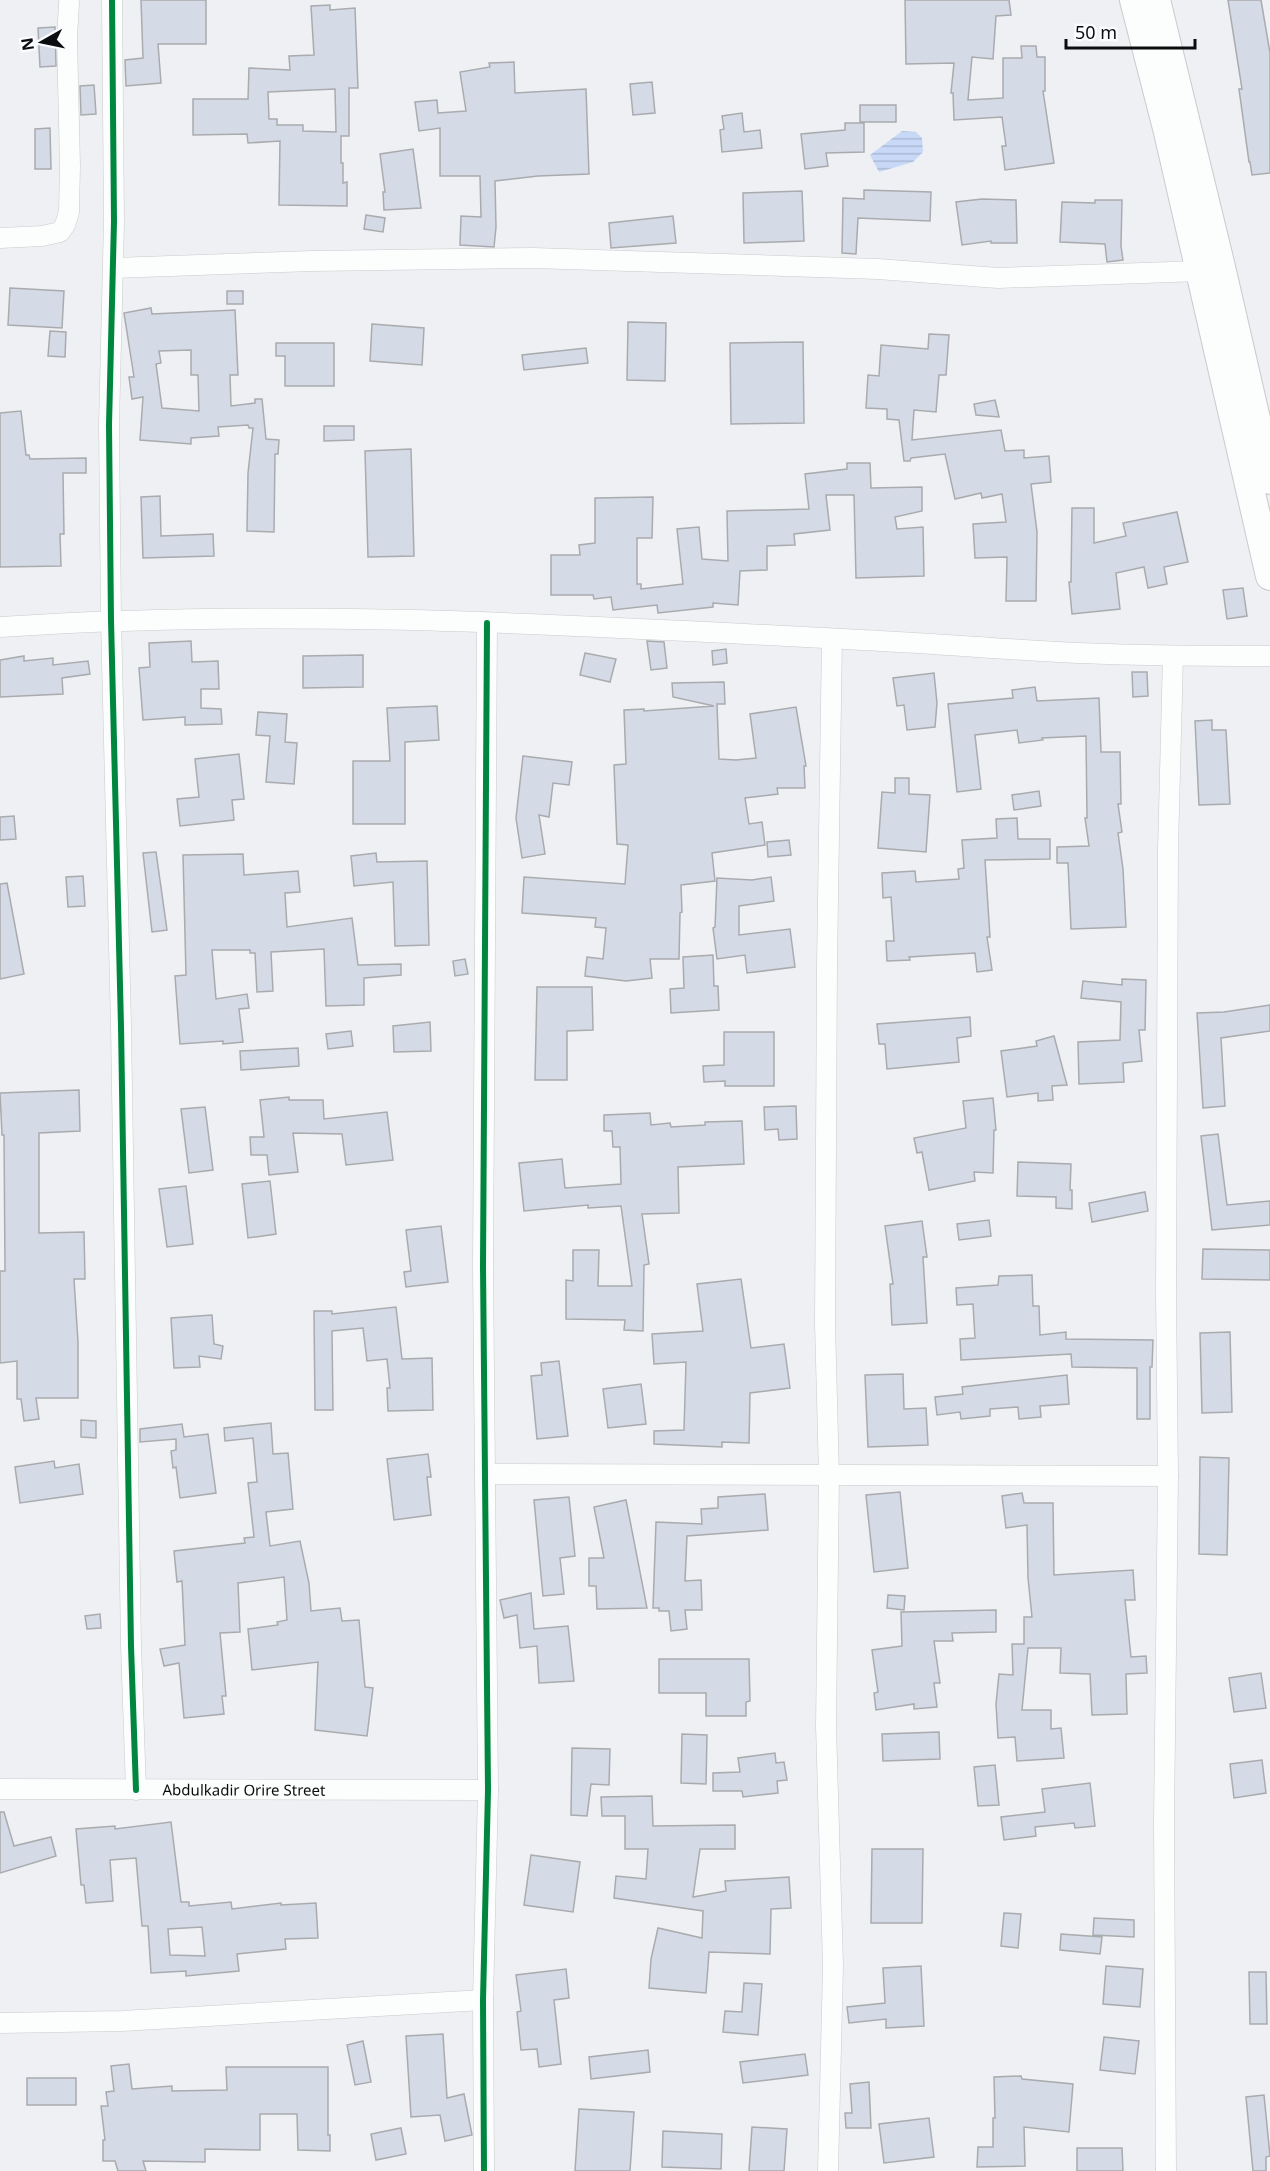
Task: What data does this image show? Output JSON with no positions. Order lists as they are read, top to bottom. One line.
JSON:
{"streets":{"street":["Abdulkadir Orire Street"]},"scale_bar":"50 m","north":"left"}
